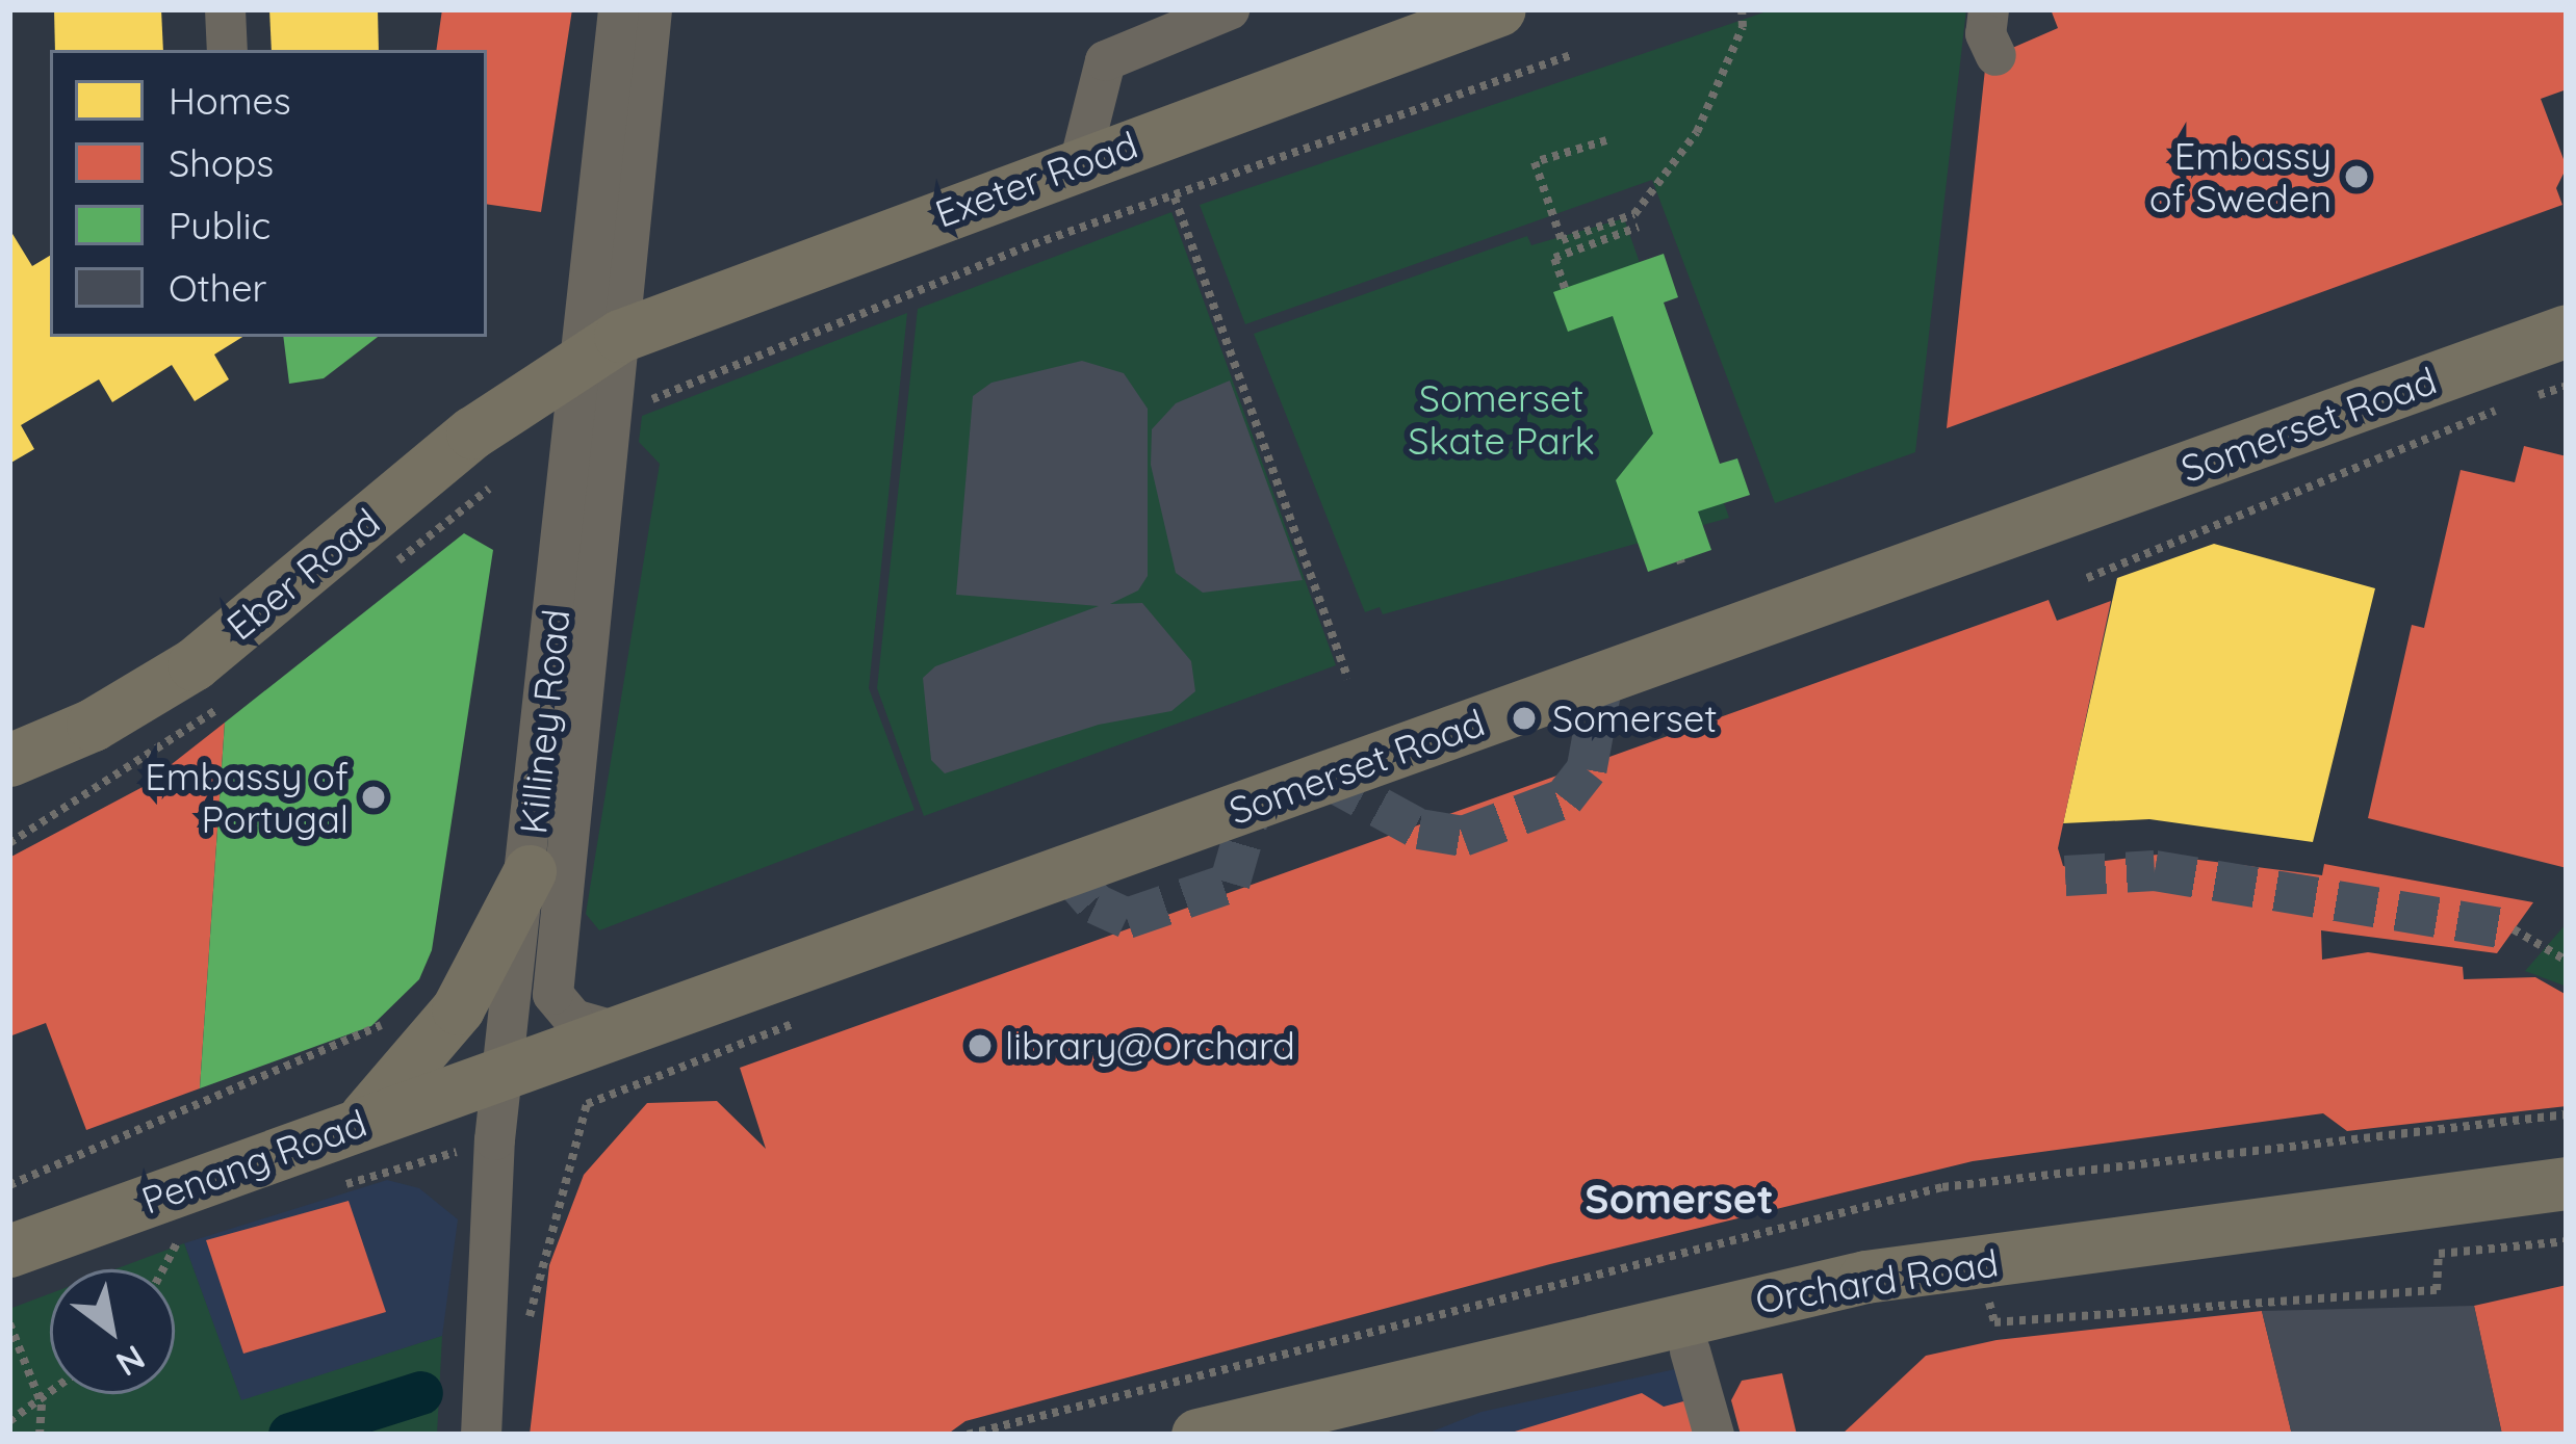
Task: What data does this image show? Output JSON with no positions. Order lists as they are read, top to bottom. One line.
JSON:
{"streets":{"main road":["Exeter Road","Somerset Road","Eber Road","Penang Road","Orchard Road"],"street":["Killiney Road"]},"crossings":[["Exeter Road","Eber Road"],["Exeter Road","Killiney Road"],["Somerset Road","Killiney Road"],["Somerset Road","Penang Road"],["Eber Road","Killiney Road"],["Killiney Road","Penang Road"]],"districts":["Somerset"],"parks":["Somerset Skate Park"],"places":["Embassy of Sweden","Somerset","Embassy of Portugal","library@Orchard"],"legend":["Homes","Shops","Public","Other"],"north":"bottom right"}
